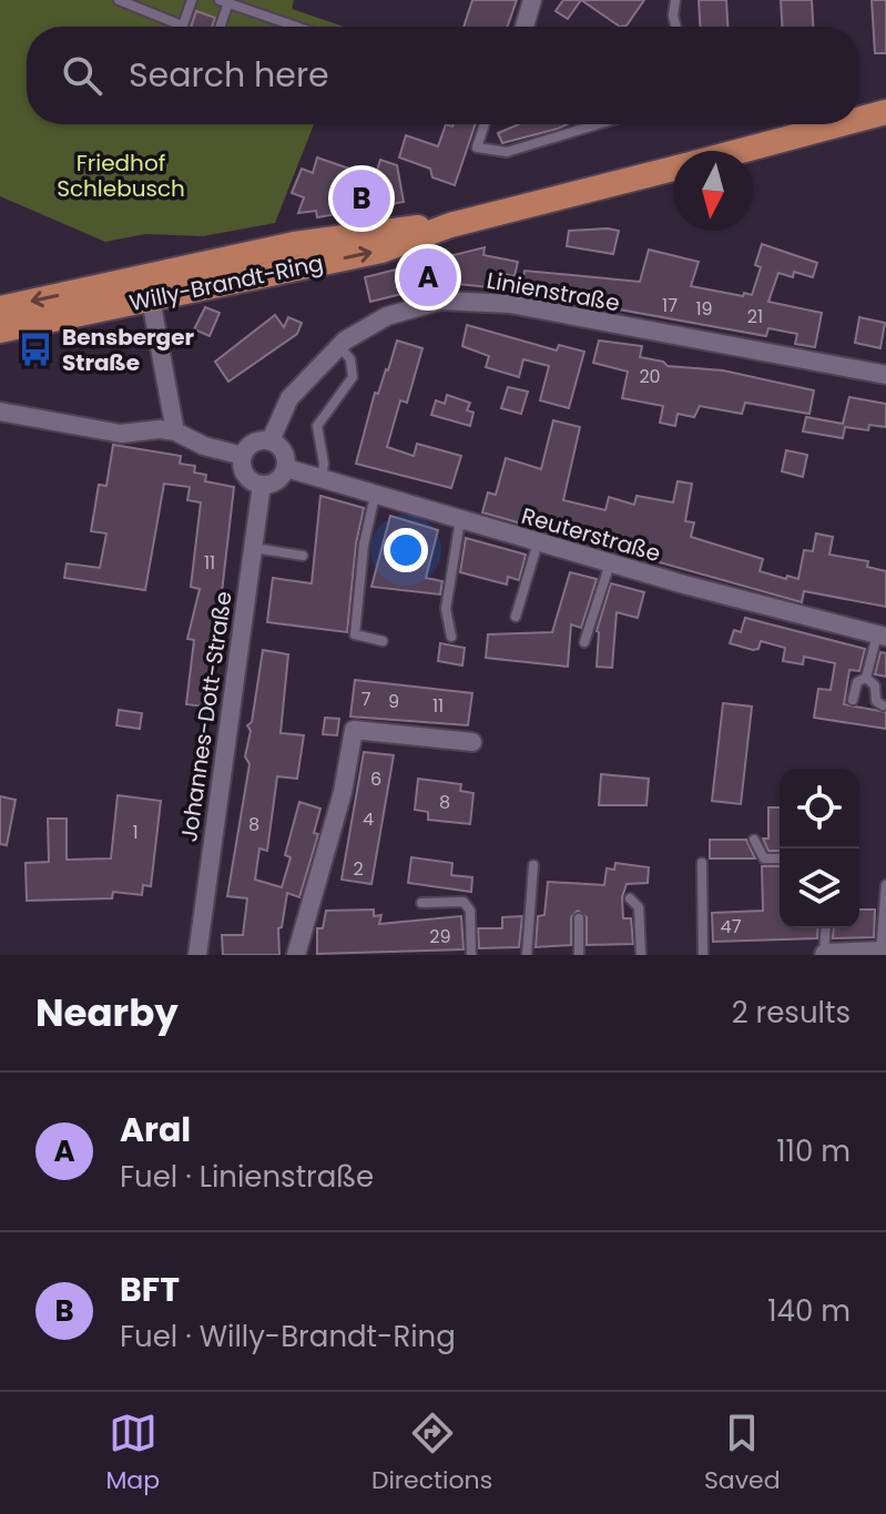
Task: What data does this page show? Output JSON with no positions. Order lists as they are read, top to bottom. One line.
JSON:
{"streets":{"main road":["Willy-Brandt-Ring"],"street":["Linienstraße","Reuterstraße","Johannes-Dott-Straße"]},"crossings":[["Linienstraße","Reuterstraße"],["Linienstraße","Johannes-Dott-Straße"],["Reuterstraße","Johannes-Dott-Straße"]],"parks":["Friedhof Schlebusch"],"places":{"bus stop":["Bensberger Straße"]},"house_numbers":["17","19","21","20","11","7","9","11","6","8","4","8","1","2","47","29"],"north":"bottom","page":{"search":"Search here","pins":["B","A"],"heading":["Nearby","2 results"],"list":[{"mark":"A","name":"Aral","note":"Fuel · Linienstraße","value":"110 m"},{"mark":"B","name":"BFT","note":"Fuel · Willy-Brandt-Ring","value":"140 m"}],"nav":["Map","Directions","Saved"]}}
